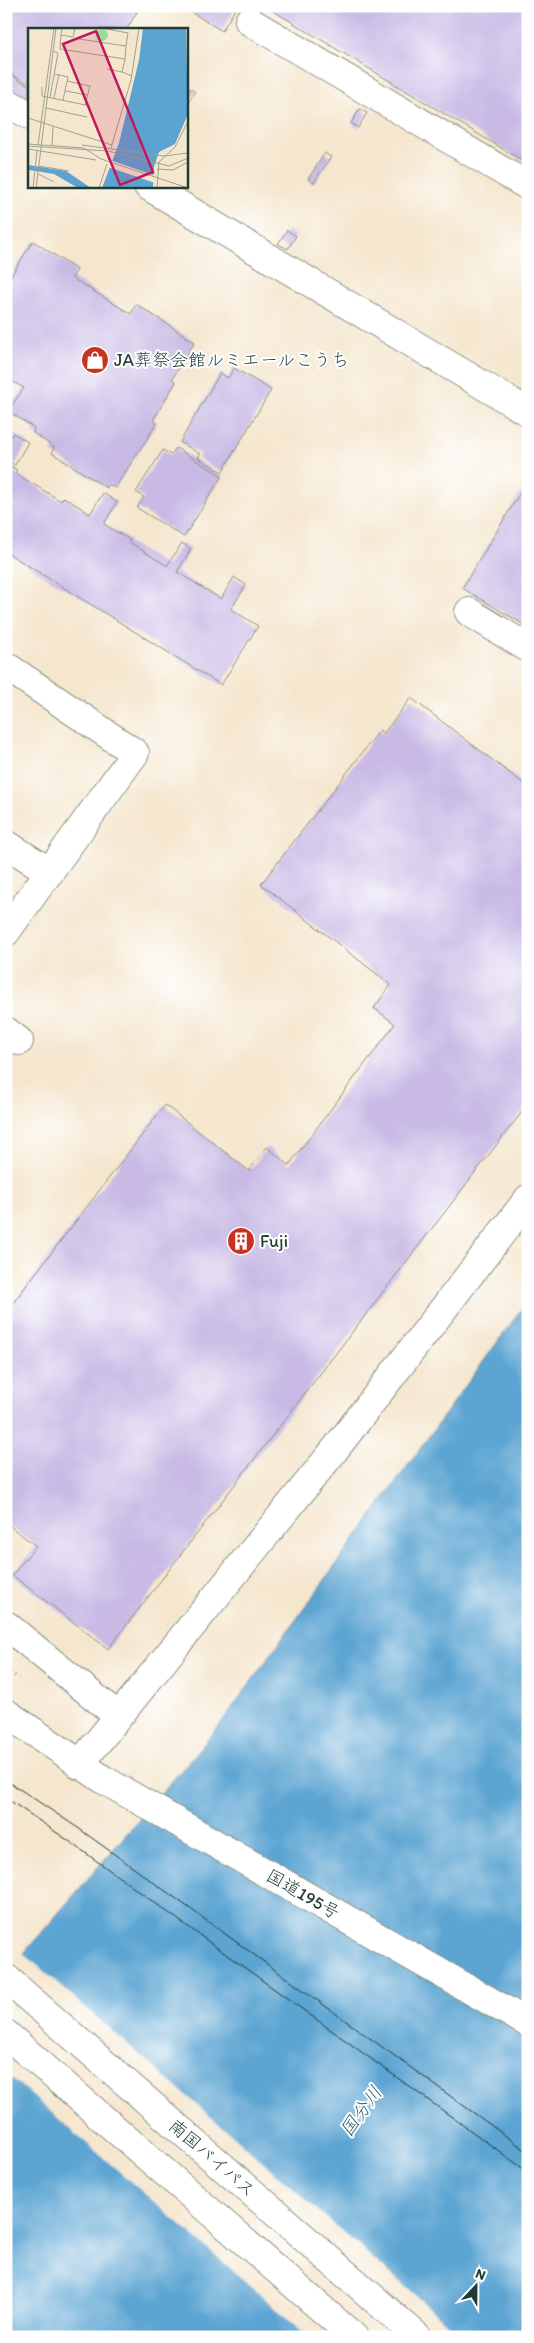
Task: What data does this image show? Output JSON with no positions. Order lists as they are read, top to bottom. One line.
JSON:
{"streets":{"main road":["国道195号","南国バイパス"]},"water":["国分川"],"places":{"shop":["JA葬祭会館ルミエールこうち"],"building":["Fuji"]},"north":"top"}
